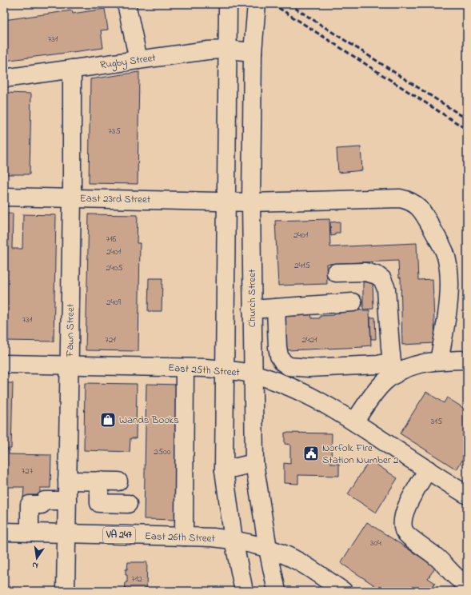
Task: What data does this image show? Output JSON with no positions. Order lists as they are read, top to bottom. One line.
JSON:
{"streets":{"main road":["Rugby Street","East 23rd Street","Church Street","Fawn Street","East 25th Street","VA 247","East 26th Street"]},"crossings":[["Rugby Street","Church Street"],["Rugby Street","Fawn Street"],["East 23rd Street","Church Street"],["East 23rd Street","Fawn Street"],["Church Street","East 25th Street"],["Church Street","East 26th Street"],["Fawn Street","East 25th Street"],["Fawn Street","East 26th Street"]],"places":{"shop":["Wands Books"],"public building":["Norfolk Fire Station Number 2"]},"house_numbers":["731","735","2401","716","2401","2415","2405","2409","731","721","2421","315","2500","727","304","712"],"north":"bottom"}
